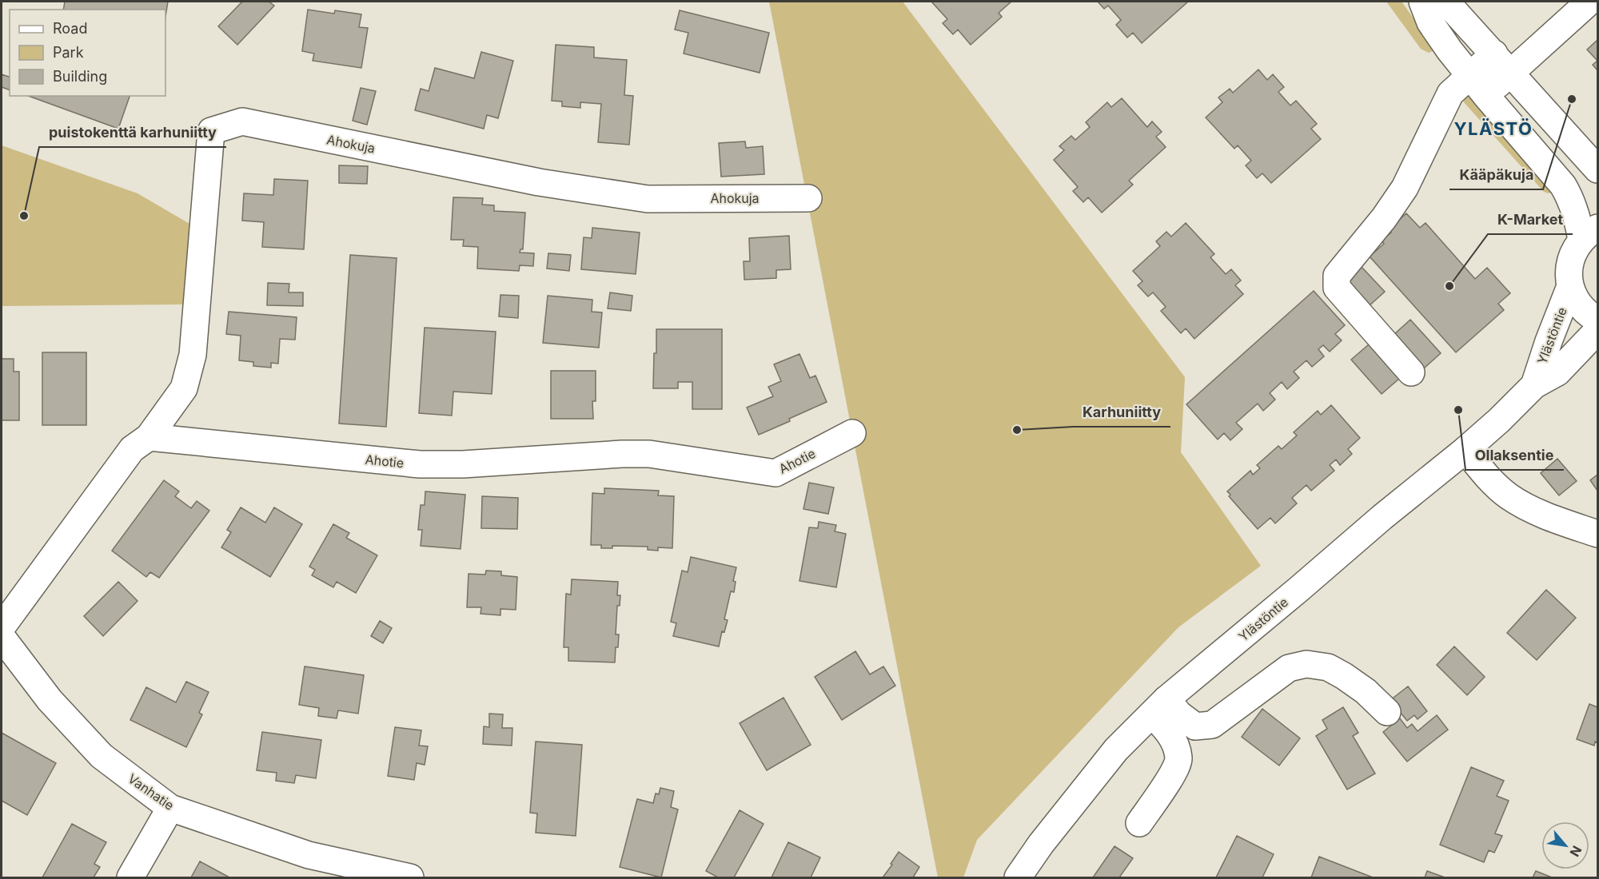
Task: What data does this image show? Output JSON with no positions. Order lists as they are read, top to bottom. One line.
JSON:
{"streets":{"street":["Ahokuja","Ylästöntie","Ahotie","Vanhatie"]},"crossings":[["Ahokuja","Ahotie"]],"districts":["YLÄSTÖ"],"places":["Kääpäkuja","puistokenttä karhuniitty","K-Market","Ollaksentie","Karhuniitty"],"legend":["Road","Park","Building"],"north":"bottom right"}
